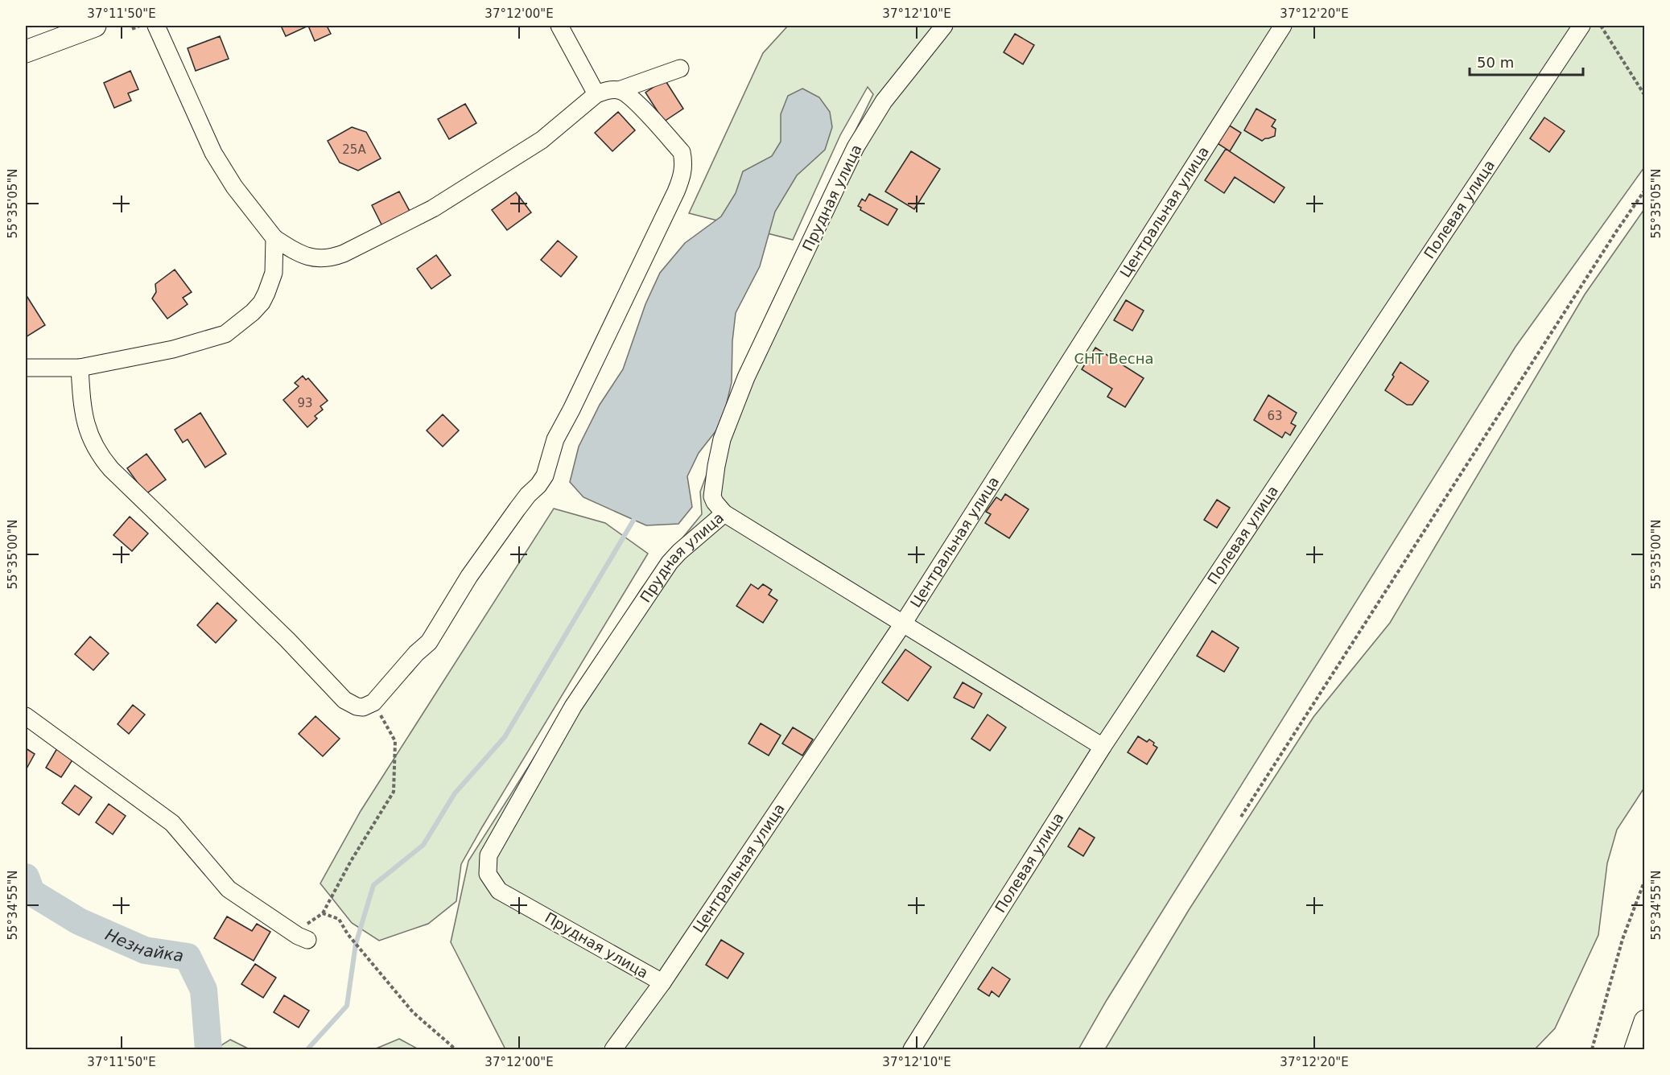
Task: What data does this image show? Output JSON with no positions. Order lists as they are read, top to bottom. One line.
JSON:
{"streets":{"street":["Прудная улица","Полевая улица","Центральная улица"]},"crossings":[["Прудная улица","Центральная улица"]],"water":["Незнайка"],"parks":["СНТ Весна"],"house_numbers":["25А","93","63"],"scale_bar":"50 m","coordinates":["37°11'50\"E","37°12'00\"E","37°12'10\"E","37°12'20\"E","55°35'05\"N","55°35'00\"N","55°34'55\"N"]}
